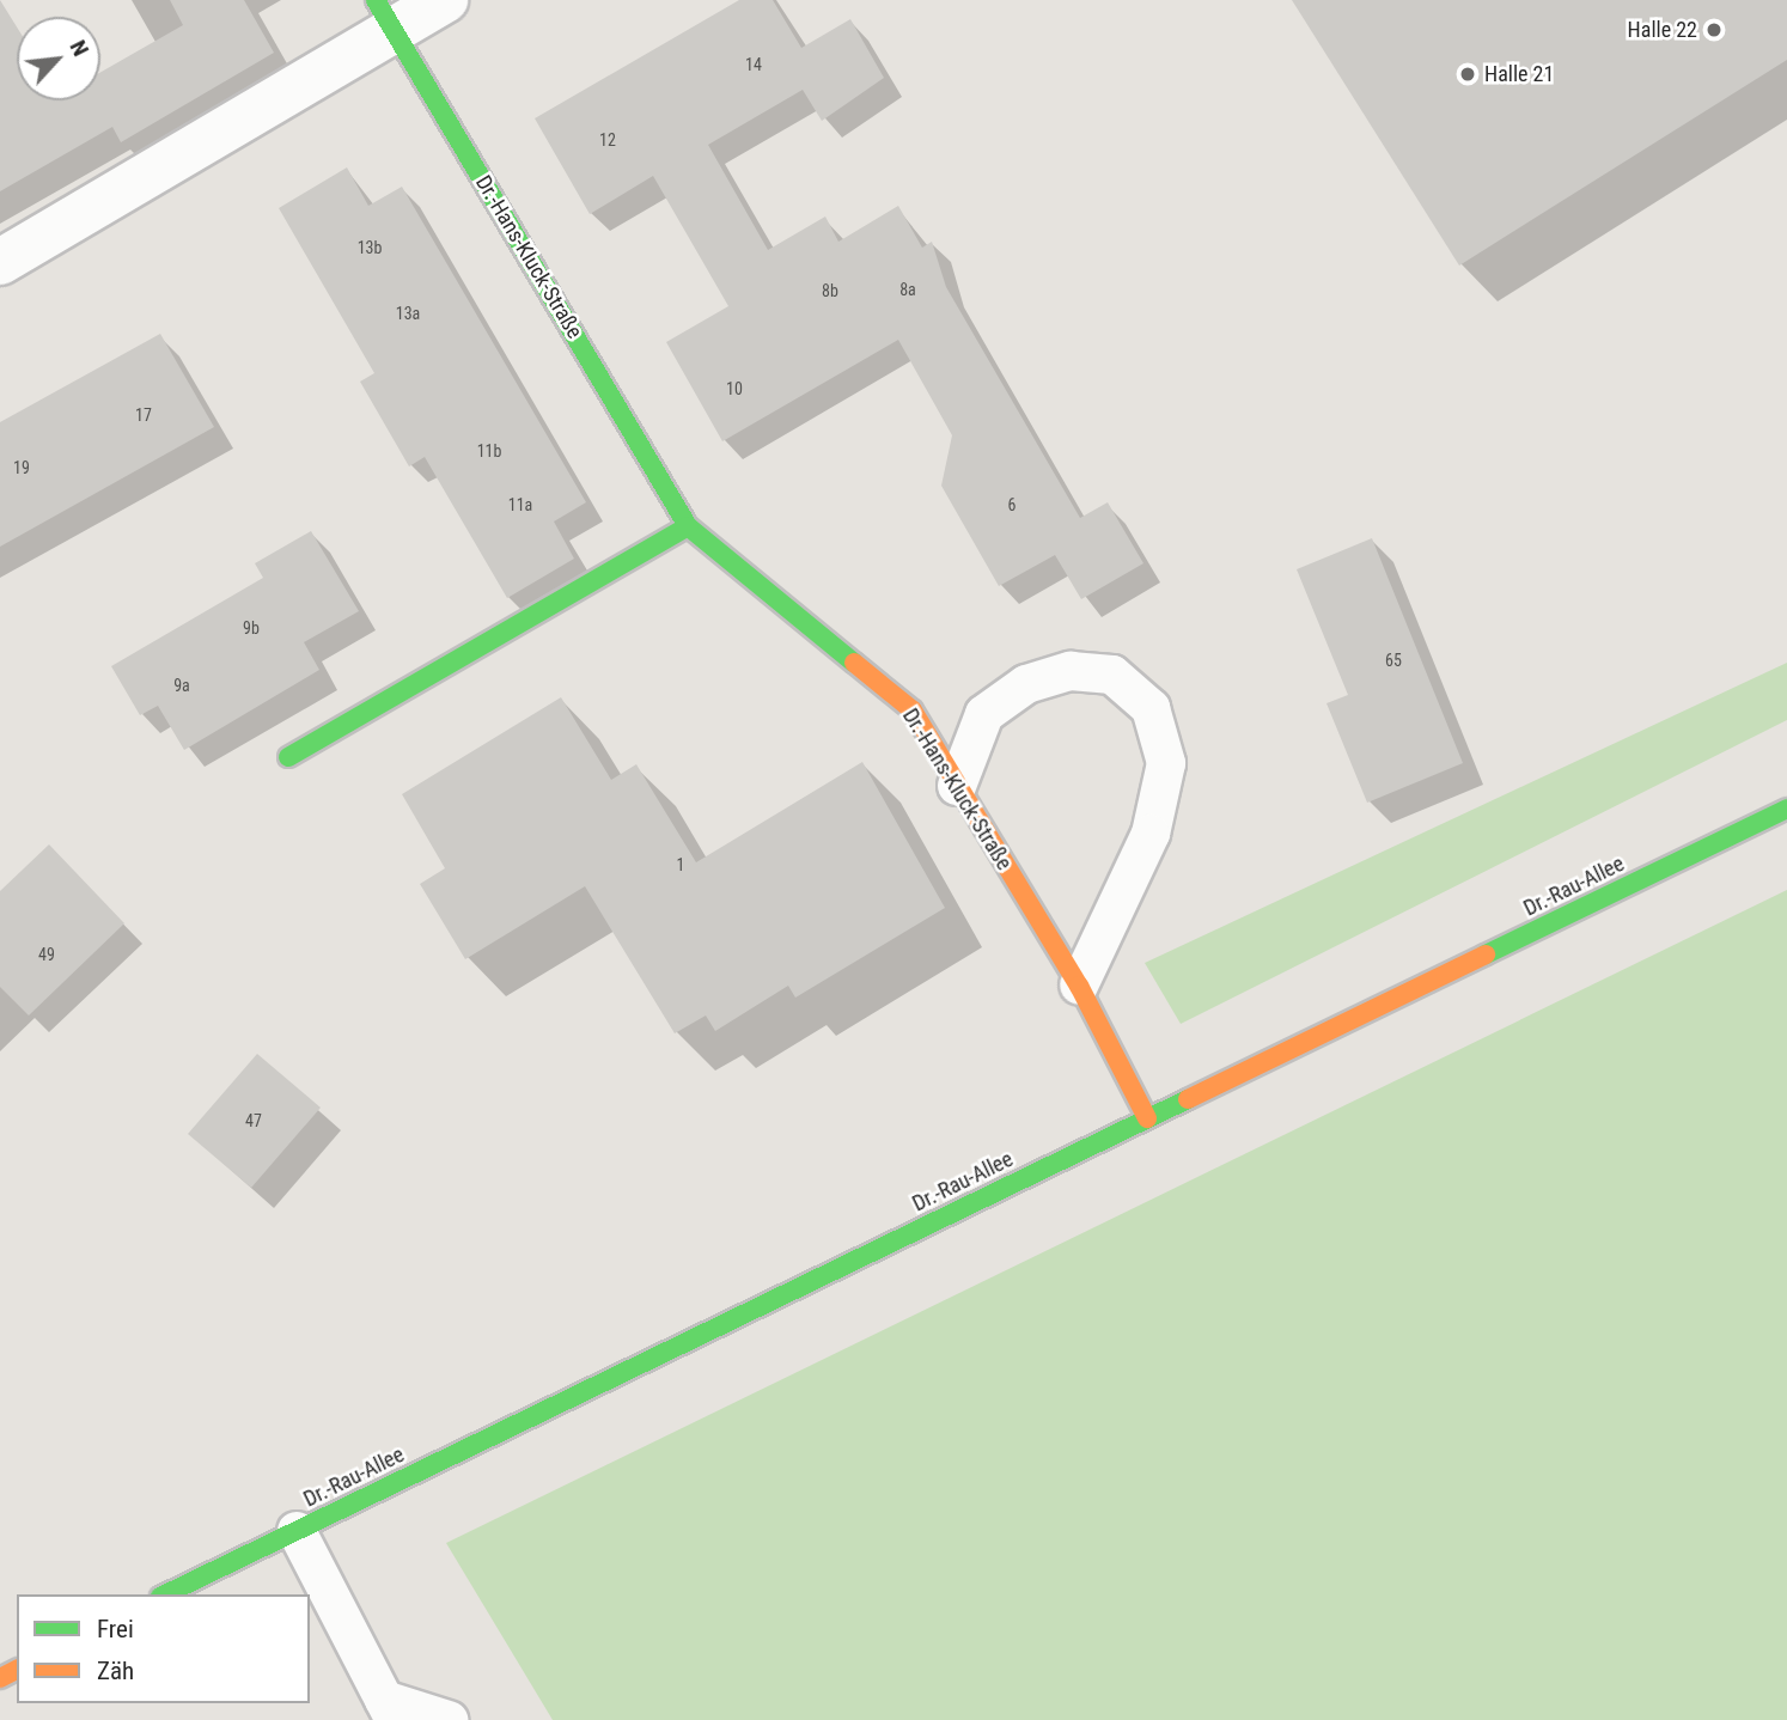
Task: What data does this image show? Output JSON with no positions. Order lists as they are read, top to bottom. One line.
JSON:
{"streets":{"street":["Dr.-Hans-Kluck-Straße","Dr.-Rau-Allee"]},"crossings":[["Dr.-Hans-Kluck-Straße","Dr.-Rau-Allee"]],"places":["Halle 22","Halle 21"],"house_numbers":["14","12","13b","8a","8b","13a","10","17","11b","19","11a","6","9b","65","9a","1","49","47"],"legend":["Frei","Zäh"],"north":"top right"}
